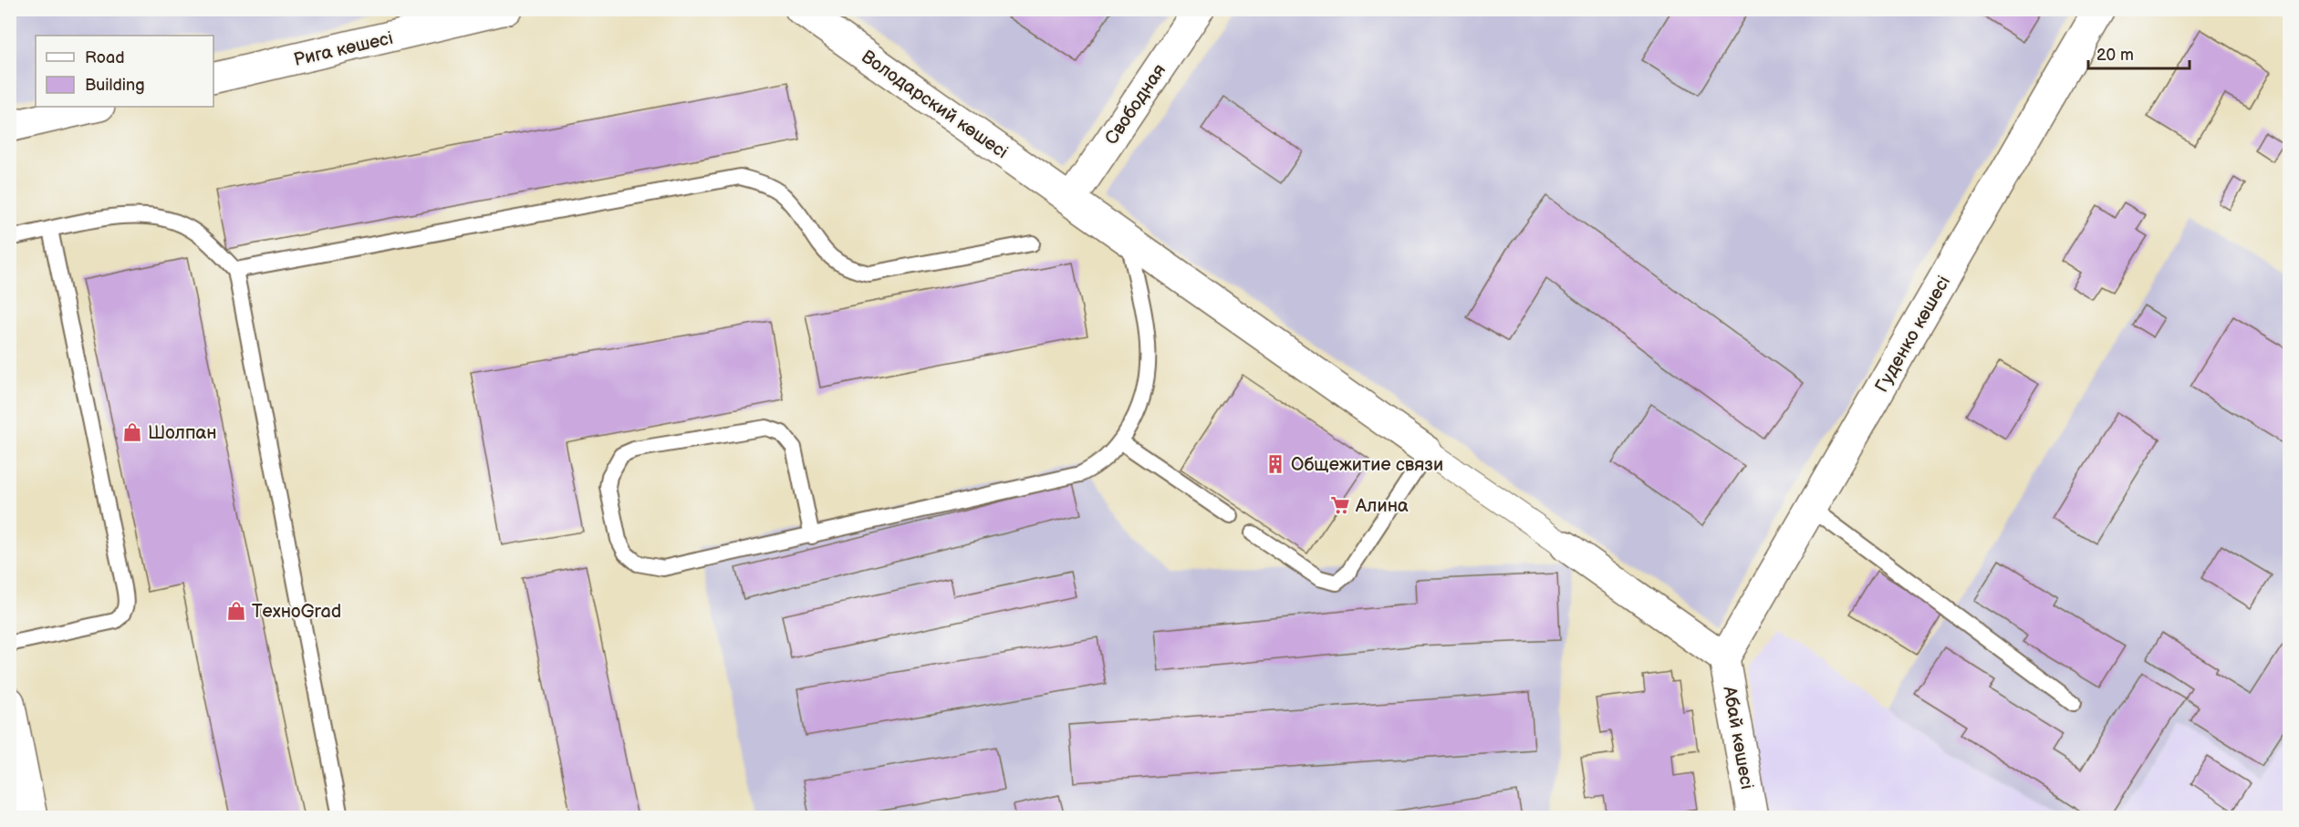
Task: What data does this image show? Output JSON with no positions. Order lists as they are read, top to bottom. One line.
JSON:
{"streets":{"street":["Рига көшесі","Володарский көшесі","Свободная","Гуденко көшесі","Абай көшесі"]},"crossings":[["Володарский көшесі","Свободная"],["Гуденко көшесі","Абай көшесі"]],"places":{"shop":["Шолпан","ТехноGrad"],"building":["Общежитие связи"],"supermarket":["Алина"]},"legend":["Road","Building"],"scale_bar":"20 m"}
